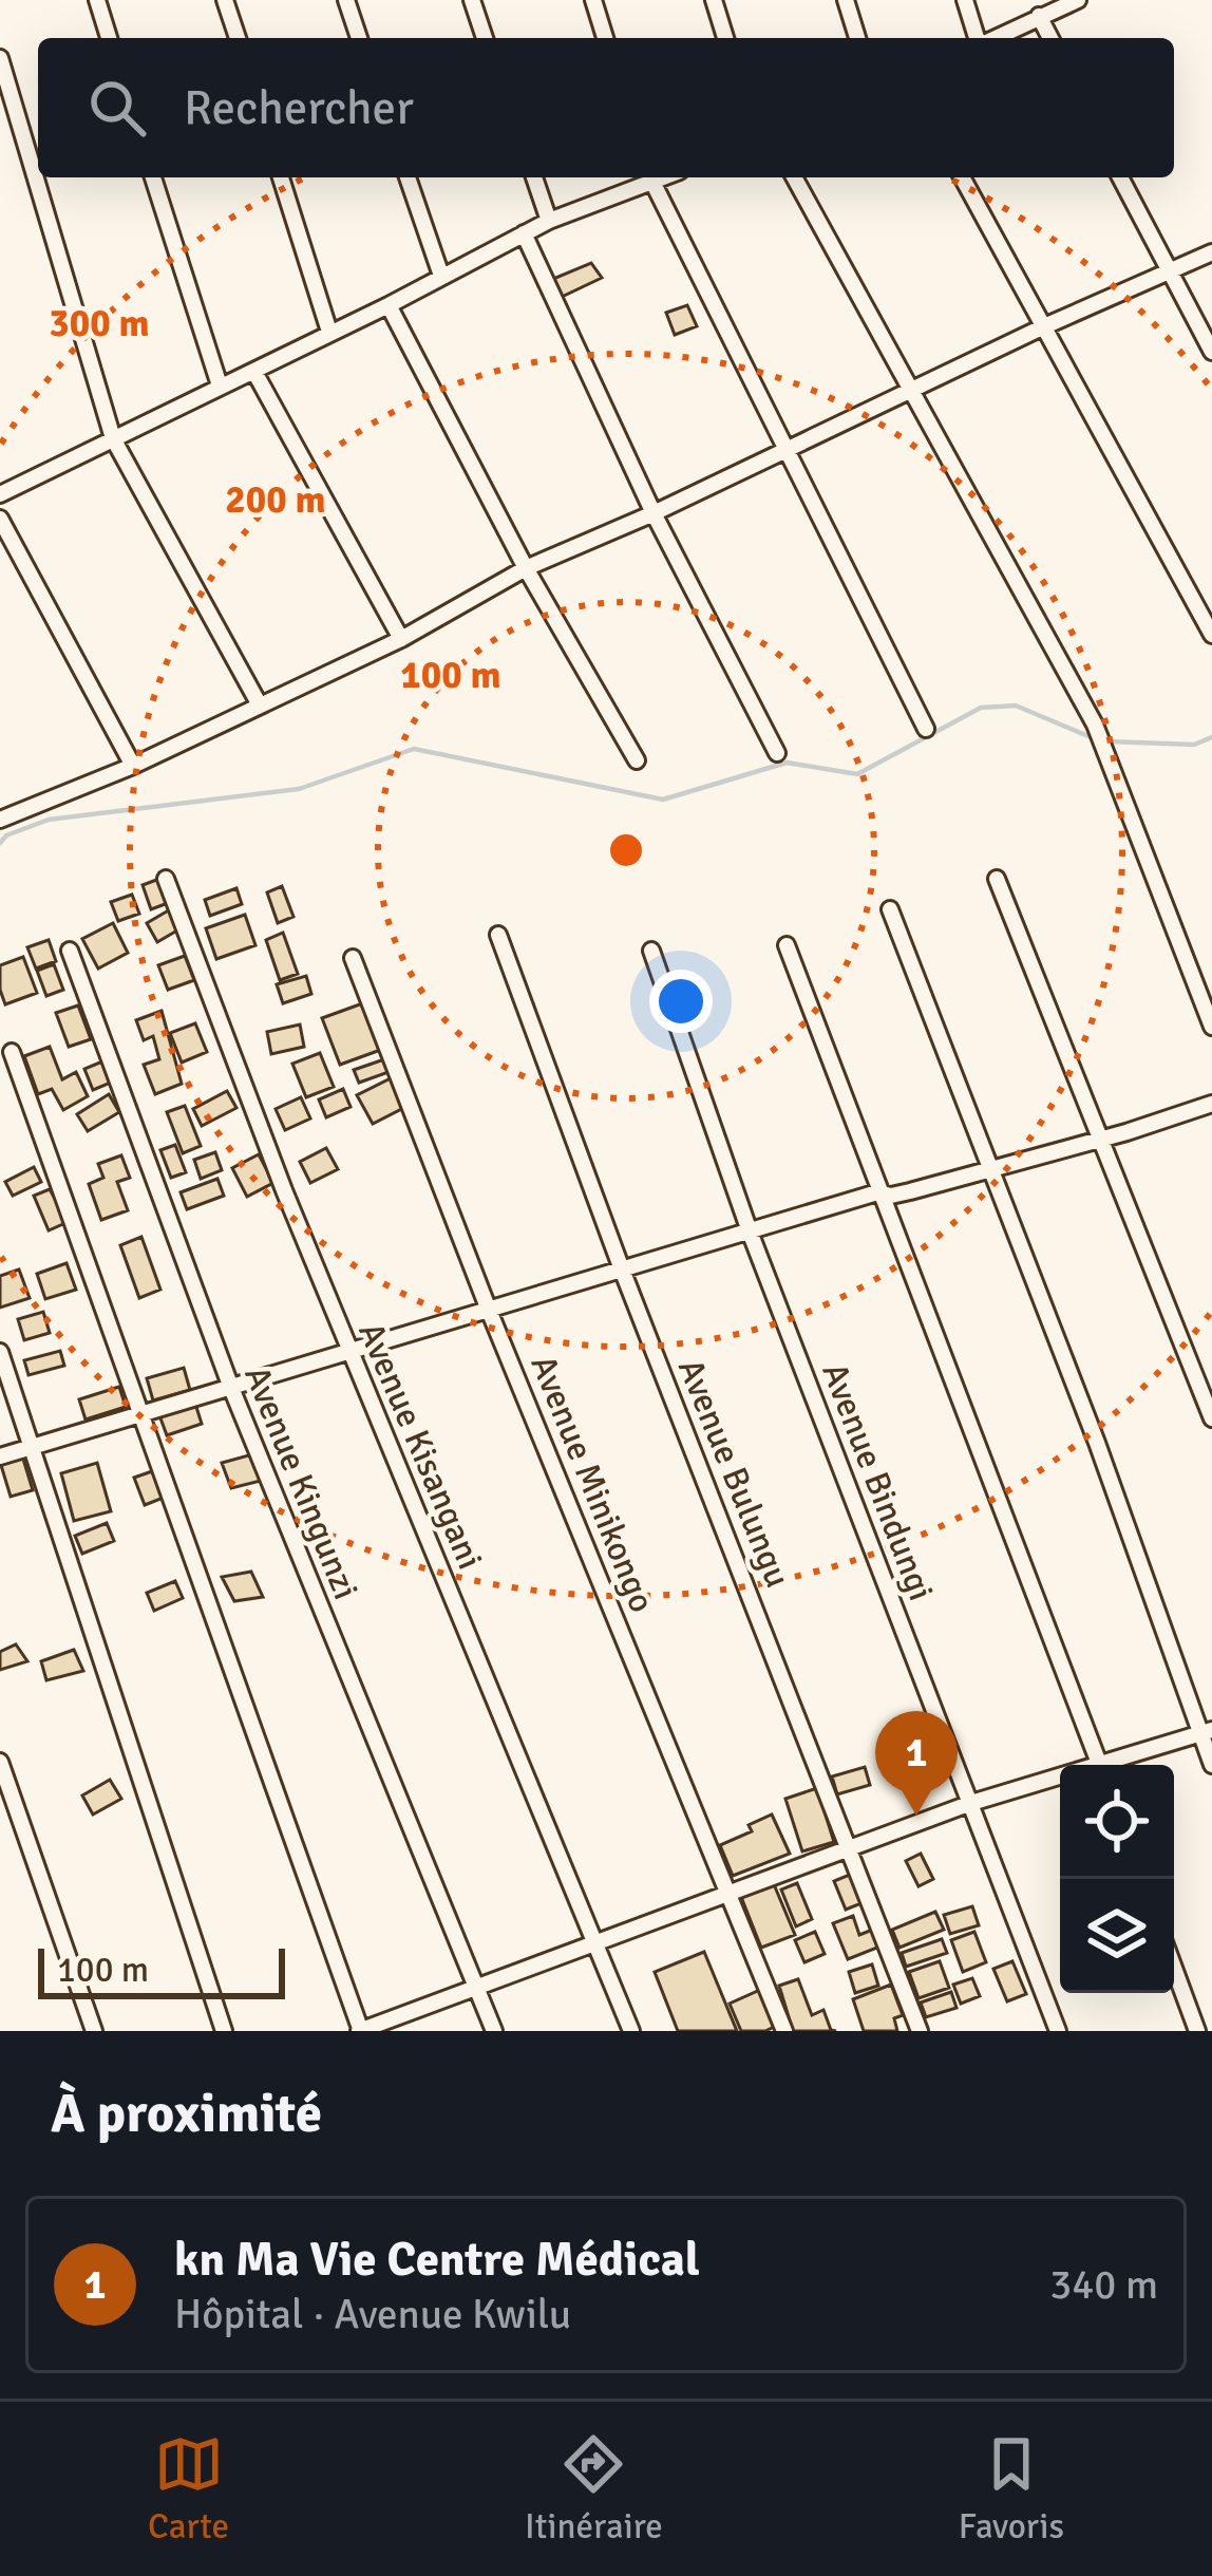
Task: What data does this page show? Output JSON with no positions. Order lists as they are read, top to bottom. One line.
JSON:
{"streets":{"street":["Avenue Kisangani","Avenue Bulungu","Avenue Bindungi","Avenue Kingunzi","Avenue Minikongo"]},"scale_bar":"100 m","page":{"search":"Rechercher","pins":"1","scale":"100 m","heading":"À proximité","list":[{"mark":"1","name":"kn Ma Vie Centre Médical","note":"Hôpital · Avenue Kwilu","value":"340 m"}],"nav":["Carte","Itinéraire","Favoris"]},"rings":["300 m","200 m","100 m"]}
